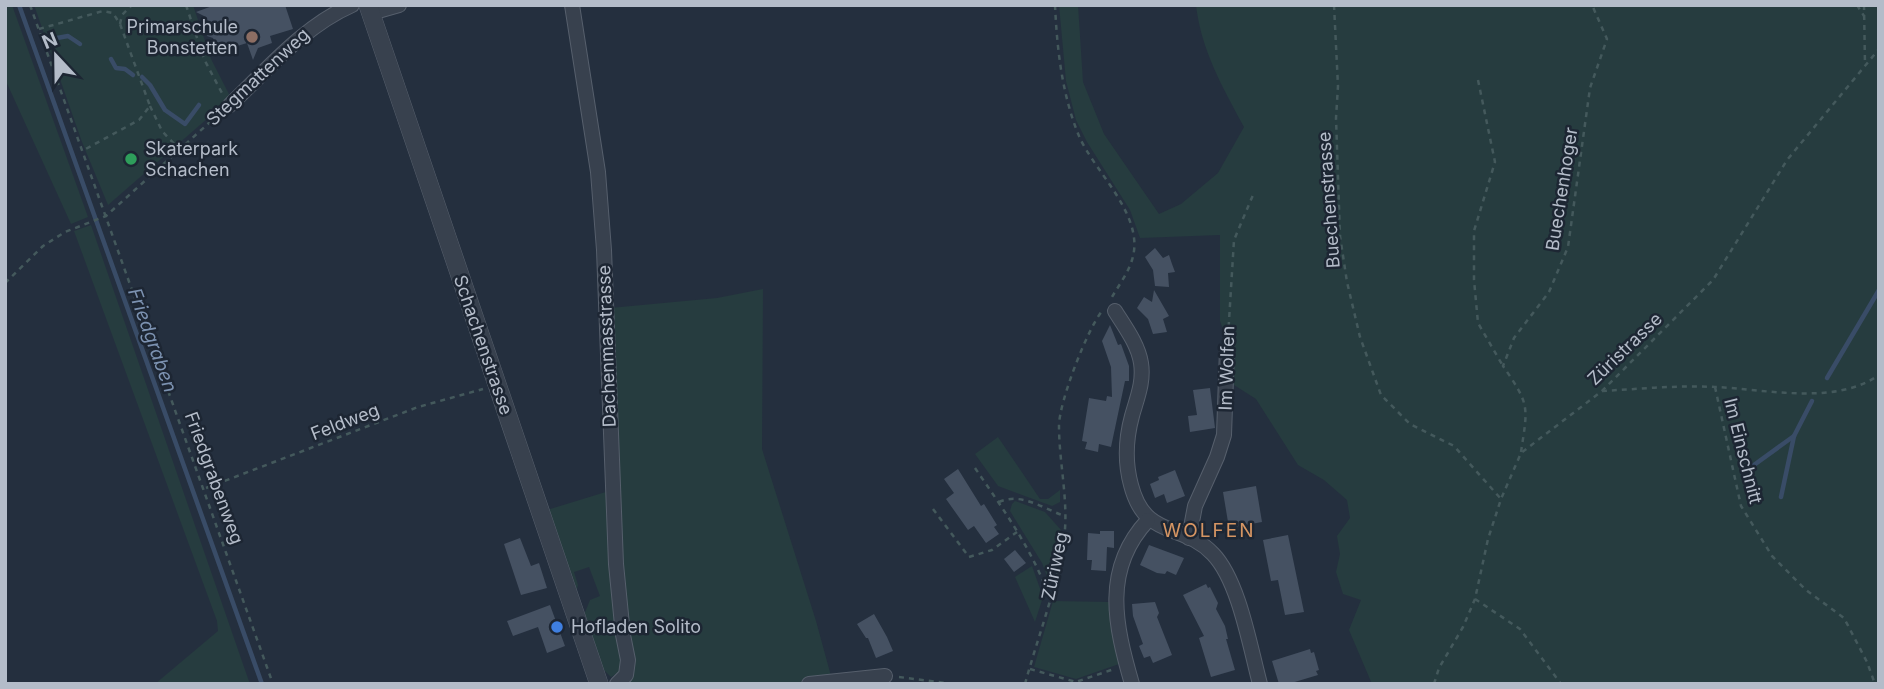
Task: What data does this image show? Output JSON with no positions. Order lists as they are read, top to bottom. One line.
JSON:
{"streets":{"street":["Stegmattenweg","Schachenstrasse","Dachenmasstrasse","Im Wolfen"],"path":["Buechenhoger","Buechenstrasse","Züristrasse","Feldweg","Im Einschnitt","Friedgrabenweg","Züriweg"]},"crossings":[["Stegmattenweg","Friedgrabenweg"],["Buechenstrasse","Züristrasse"],["Schachenstrasse","Feldweg"],["Feldweg","Friedgrabenweg"]],"districts":["WOLFEN"],"water":["Friedgraben"],"places":["Primarschule Bonstetten","Skaterpark Schachen","Hofladen Solito"],"north":"top"}
